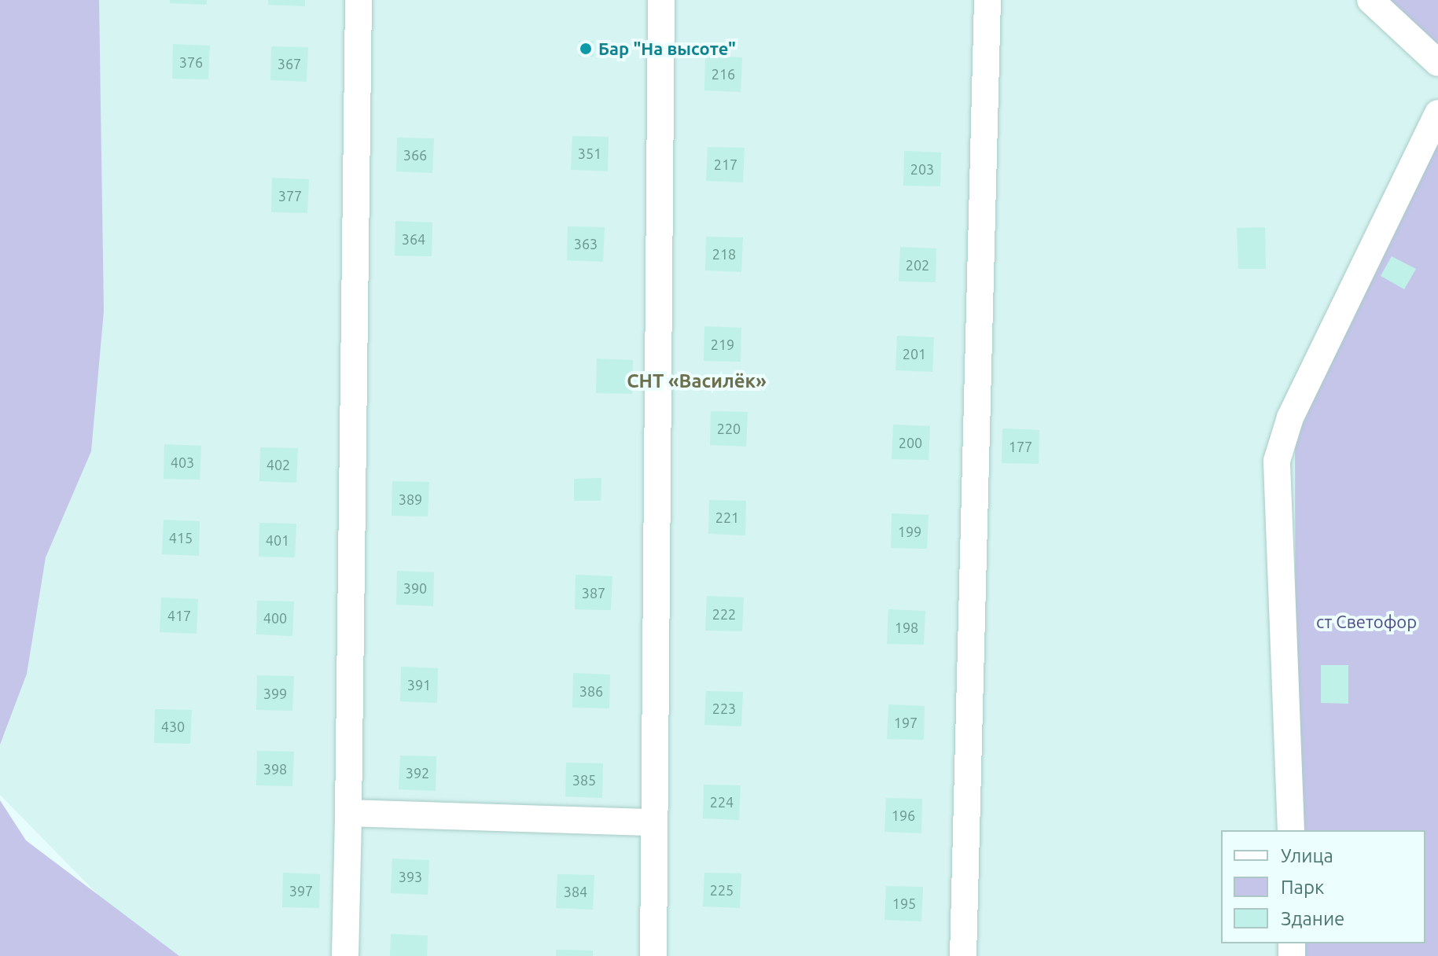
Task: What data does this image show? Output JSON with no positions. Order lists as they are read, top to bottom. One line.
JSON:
{"districts":["СНТ «Василёк»"],"parks":["ст Светофор"],"places":["Бар \"На высоте\""],"house_numbers":["376","367","216","351","366","217","203","377","364","363","218","202","219","201","220","200","177","403","402","389","221","199","415","401","390","387","222","417","400","198","391","386","399","223","197","430","398","392","385","224","196","393","225","397","384","195"],"legend":["Улица","Парк","Здание"]}
